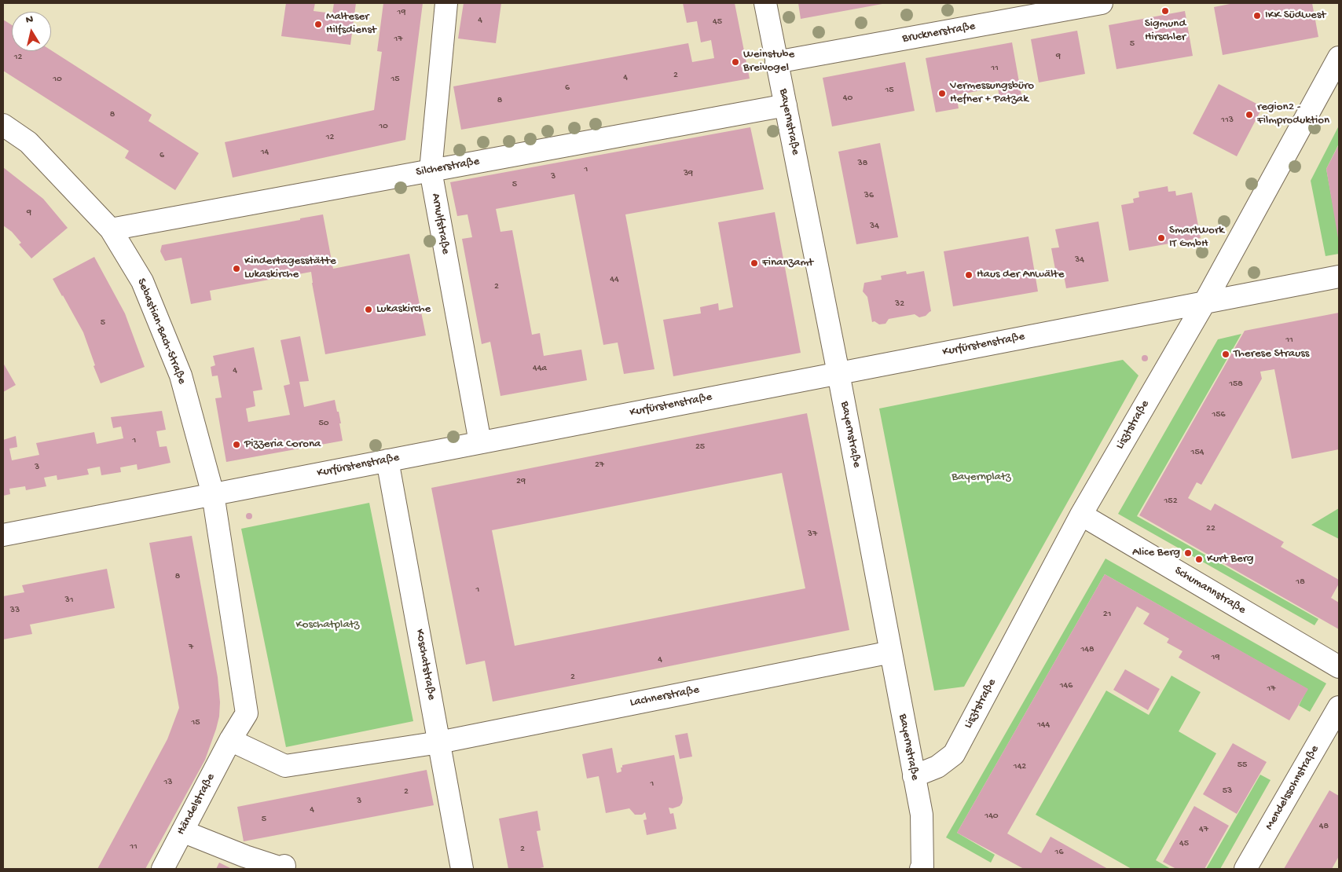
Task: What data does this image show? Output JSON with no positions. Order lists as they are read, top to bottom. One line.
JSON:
{"streets":{"street":["Brucknerstraße","Bayernstraße","Silcherstraße","Arnulfstraße","Sebastian-Bach-Straße","Kurfürstenstraße","Lisztstraße","Schumannstraße","Koschatstraße","Lachnerstraße","Mendelssohnstraße","Händelstraße"]},"crossings":[["Brucknerstraße","Bayernstraße"],["Bayernstraße","Silcherstraße"],["Bayernstraße","Kurfürstenstraße"],["Bayernstraße","Lisztstraße"],["Bayernstraße","Lachnerstraße"],["Silcherstraße","Arnulfstraße"],["Silcherstraße","Sebastian-Bach-Straße"],["Arnulfstraße","Kurfürstenstraße"],["Sebastian-Bach-Straße","Kurfürstenstraße"],["Kurfürstenstraße","Lisztstraße"],["Kurfürstenstraße","Koschatstraße"],["Lisztstraße","Schumannstraße"],["Koschatstraße","Lachnerstraße"]],"parks":["Bayernplatz","Koschatplatz"],"places":["Sigmund Hirschler","IKK Südwest","Malteser Hilfsdienst","Weinstube Breivogel","Vermessungsbüro Hefner + Patzak","region2 - Filmproduktion","SmartWork IT GmbH","Finanzamt","Kindertagesstätte Lukaskirche","Haus der Anwälte","Lukaskirche","Therese Strauss","Pizzeria Corona","Alice Berg","Kurt Berg"],"house_numbers":["19","4","45","17","5","9","12","11","2","4","10","15","6","15","40","8","8","113","10","12","14","6","38","1","39","3","5","36","9","34","34","44","2","32","5","11","44a","4","158","156","50","1","25","154","27","3","29","152","22","37","8","18","1","31","33","21","7","148","19","4","2","146","17","15","144","55","142","13","1","53","2","3","4","140","5","48","47","45","11","2","16"],"north":"top"}
